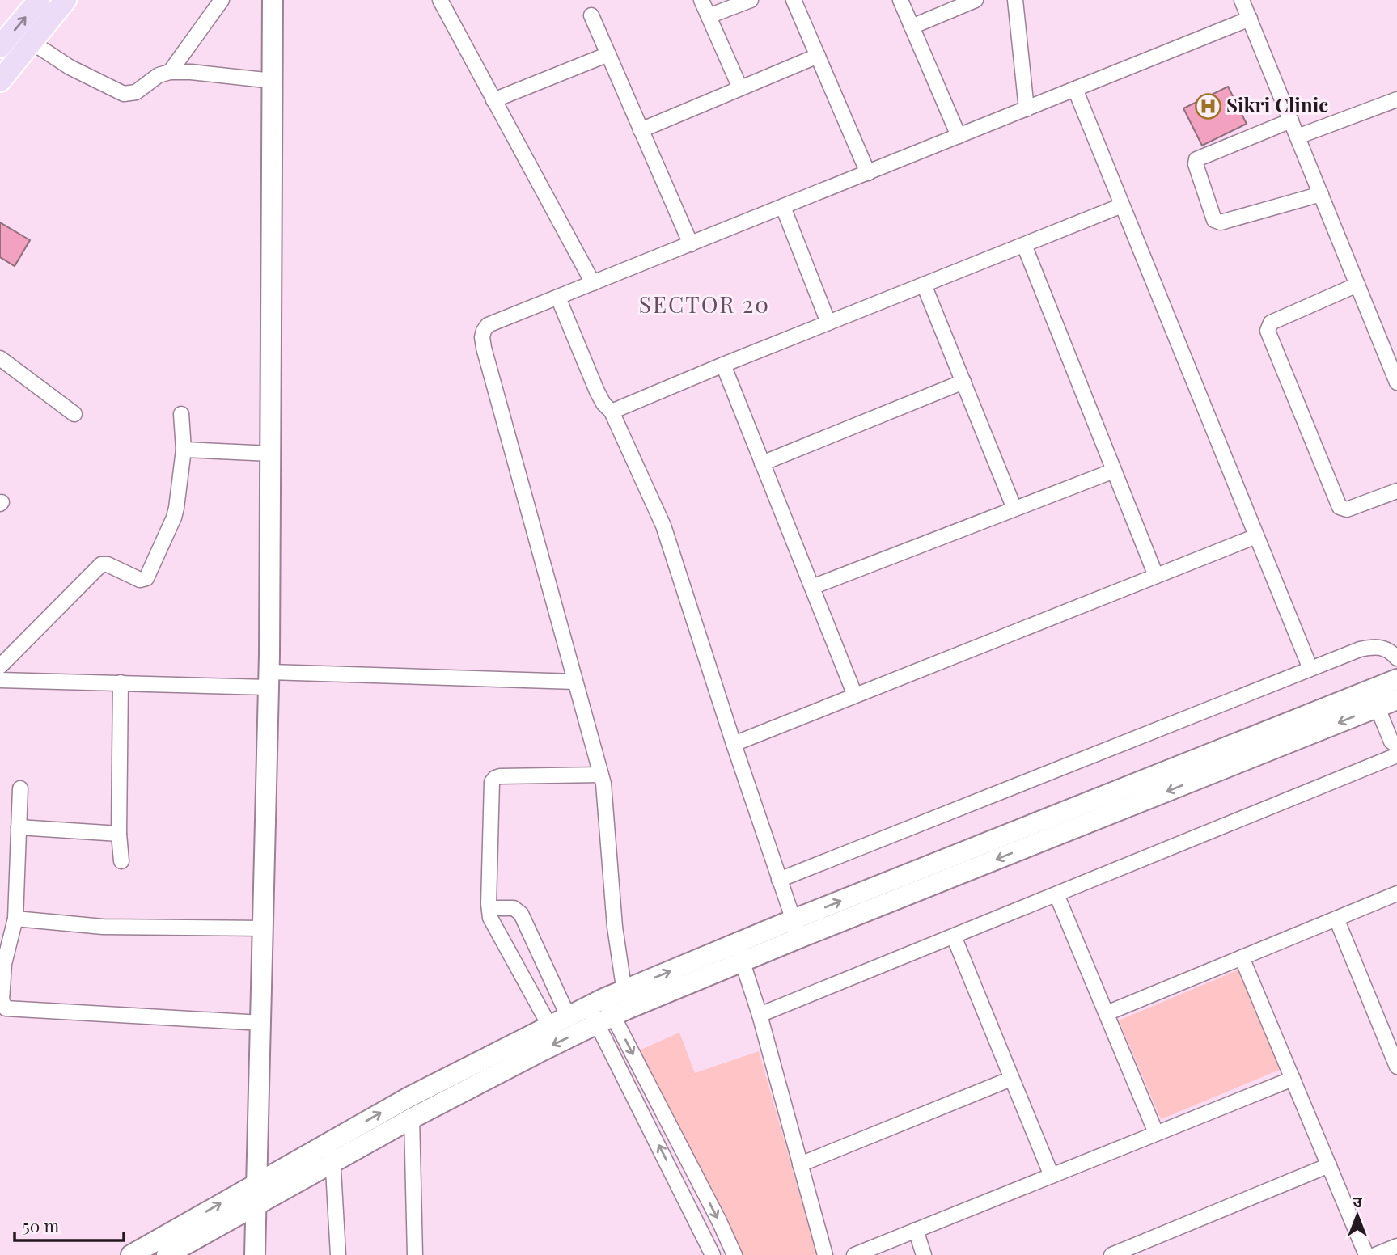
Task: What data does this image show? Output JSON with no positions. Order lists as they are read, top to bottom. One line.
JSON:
{"districts":["SECTOR 20"],"places":{"hospital":["Sikri Clinic"]},"scale_bar":"50 m","north":"top"}
